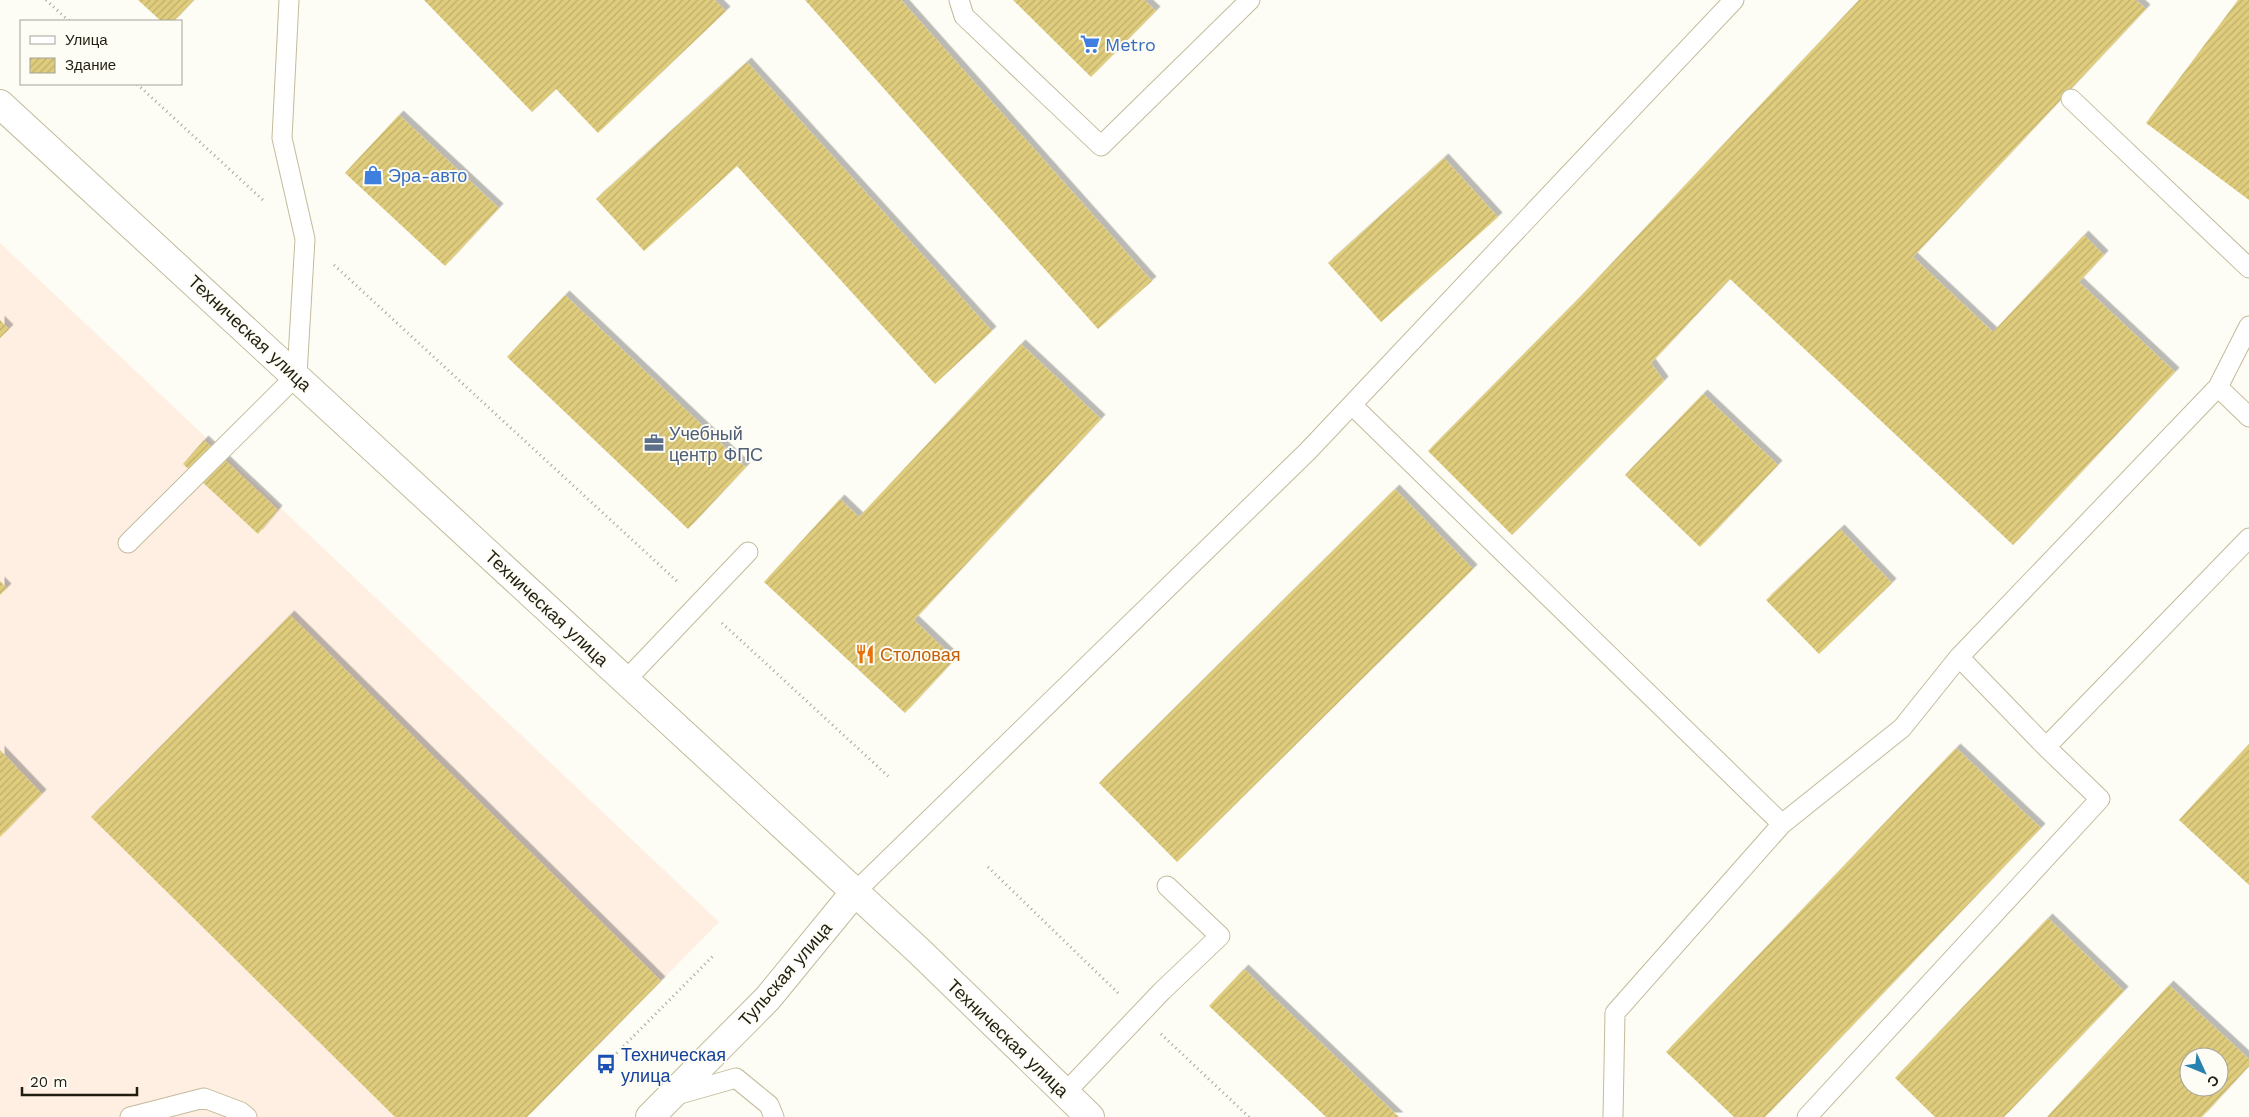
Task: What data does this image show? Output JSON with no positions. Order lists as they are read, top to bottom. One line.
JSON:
{"streets":{"main road":["Техническая улица","Тульская улица"]},"crossings":[["Техническая улица","Тульская улица"]],"places":{"supermarket":["Metro"],"shop":["Эра-авто"],"office":["Учебный центр ФПС"],"restaurant":["Столовая"],"bus stop":["Техническая улица"]},"legend":["Улица","Здание"],"scale_bar":"20 m","north":"bottom right"}
